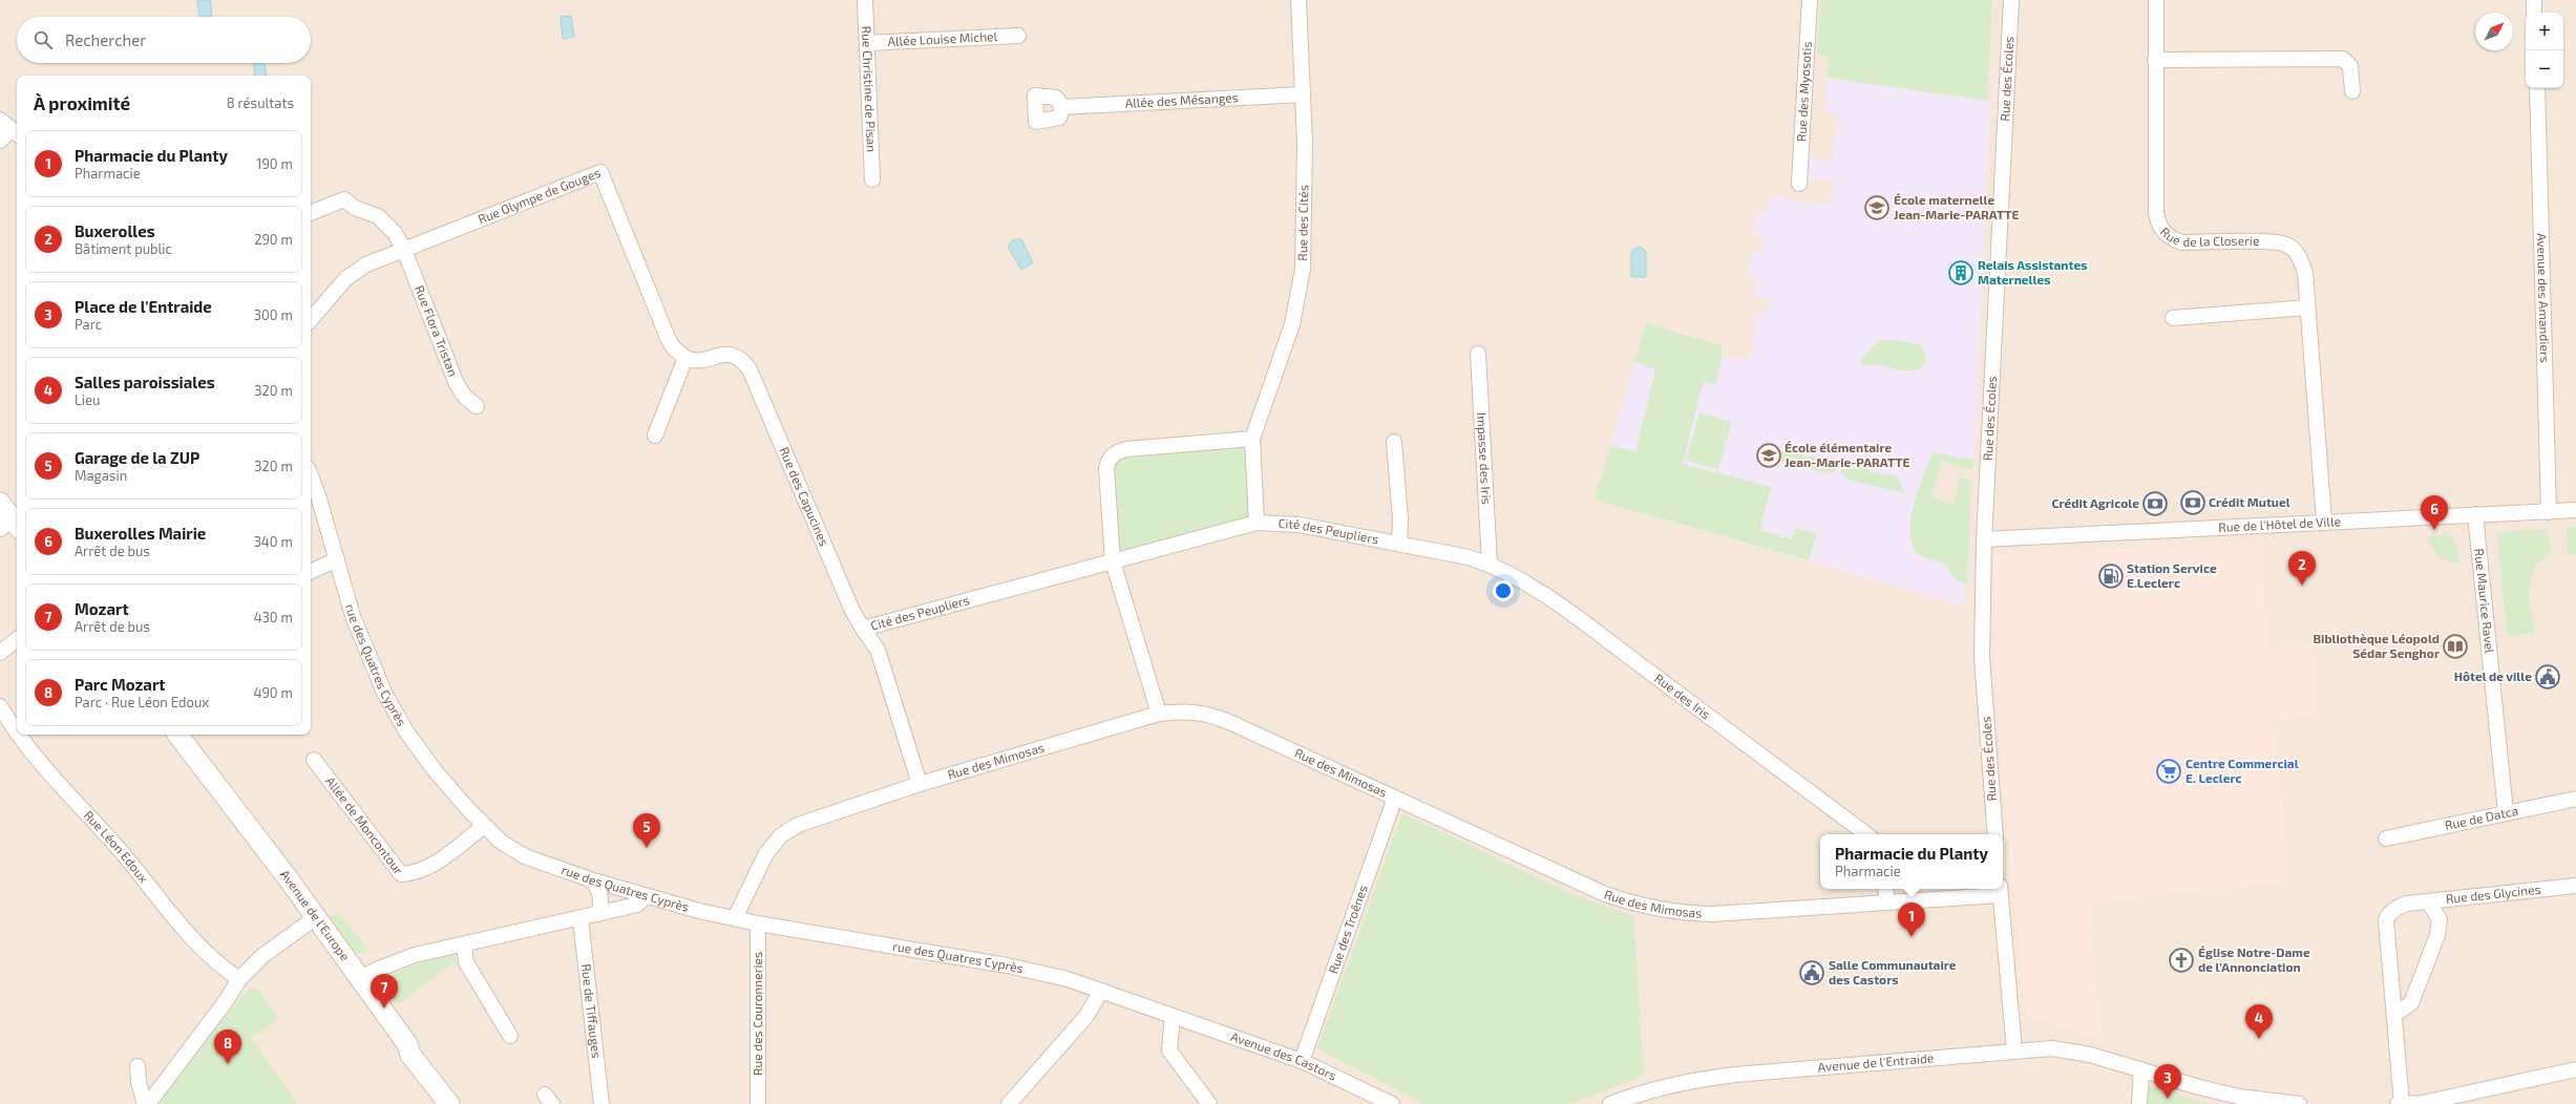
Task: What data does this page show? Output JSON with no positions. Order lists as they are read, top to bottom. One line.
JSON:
{"streets":{"main road":["Avenue de l'Europe"],"street":["Allée Louise Michel","Rue des Écoles","Rue Christine de Pisan","Rue des Myosotis","Allée des Mésanges","Rue Olympe de Gouges","Rue des Cités","Rue de la Closerie","Avenue des Amandiers","Rue Flora Tristan","Impasse des Iris","Rue des Capucines","Rue de l'Hôtel de Ville","Cité des Peupliers","Rue Maurice Ravel","rue des Quatres Cyprès","Rue des Iris","Rue des Mimosas","Rue de Datca","Allée de Moncontour","Rue Léon Edoux","Rue des Glycines","Rue des Troênes","Rue de Tiffauges","Rue des Couronneries","Avenue des Castors","Avenue de l'Entraide"]},"crossings":[["Allée Louise Michel","Rue Christine de Pisan"],["Rue des Écoles","Rue de l'Hôtel de Ville"],["Allée des Mésanges","Rue des Cités"],["Rue Olympe de Gouges","Rue Flora Tristan"],["Rue Olympe de Gouges","Rue des Capucines"],["Rue de la Closerie","Rue de l'Hôtel de Ville"],["Avenue des Amandiers","Rue de l'Hôtel de Ville"],["Impasse des Iris","Cité des Peupliers"],["Impasse des Iris","Rue des Iris"],["Rue des Capucines","Cité des Peupliers"],["Rue de l'Hôtel de Ville","Rue Maurice Ravel"],["Cité des Peupliers","Rue des Iris"],["Cité des Peupliers","Rue des Mimosas"],["Rue Maurice Ravel","Rue de Datca"],["rue des Quatres Cyprès","Rue des Mimosas"],["rue des Quatres Cyprès","Allée de Moncontour"],["rue des Quatres Cyprès","Rue des Couronneries"],["rue des Quatres Cyprès","Avenue des Castors"],["Rue des Mimosas","Rue des Troênes"],["Rue des Troênes","Avenue des Castors"]],"places":{"school or university":["École maternelle Jean-Marie-PARATTE","École élémentaire Jean-Marie-PARATTE"],"building":["Relais Assistantes Maternelles"],"bank":["Crédit Mutuel","Crédit Agricole"],"fuel station":["Station Service E.Leclerc"],"library":["Bibliothèque Léopold Sédar Senghor"],"public building":["Hôtel de ville","Salle Communautaire des Castors"],"supermarket":["Centre Commercial E. Leclerc"],"church":["Église Notre-Dame de l'Annonciation"]},"north":"top right","page":{"map_buttons":["+","−"],"search":"Rechercher","heading":["À proximité","8 résultats"],"list":[{"mark":"1","name":"Pharmacie du Planty","note":"Pharmacie","value":"190 m"},{"mark":"2","name":"Buxerolles","note":"Bâtiment public","value":"290 m"},{"mark":"3","name":"Place de l'Entraide","note":"Parc","value":"300 m"},{"mark":"4","name":"Salles paroissiales","note":"Lieu","value":"320 m"},{"mark":"5","name":"Garage de la ZUP","note":"Magasin","value":"320 m"},{"mark":"6","name":"Buxerolles Mairie","note":"Arrêt de bus","value":"340 m"},{"mark":"7","name":"Mozart","note":"Arrêt de bus","value":"430 m"},{"mark":"8","name":"Parc Mozart","note":"Parc · Rue Léon Edoux","value":"490 m"}],"pins":["6","2","5","1","7","4","8","3"],"popup":["Pharmacie du Planty","Pharmacie"]}}
